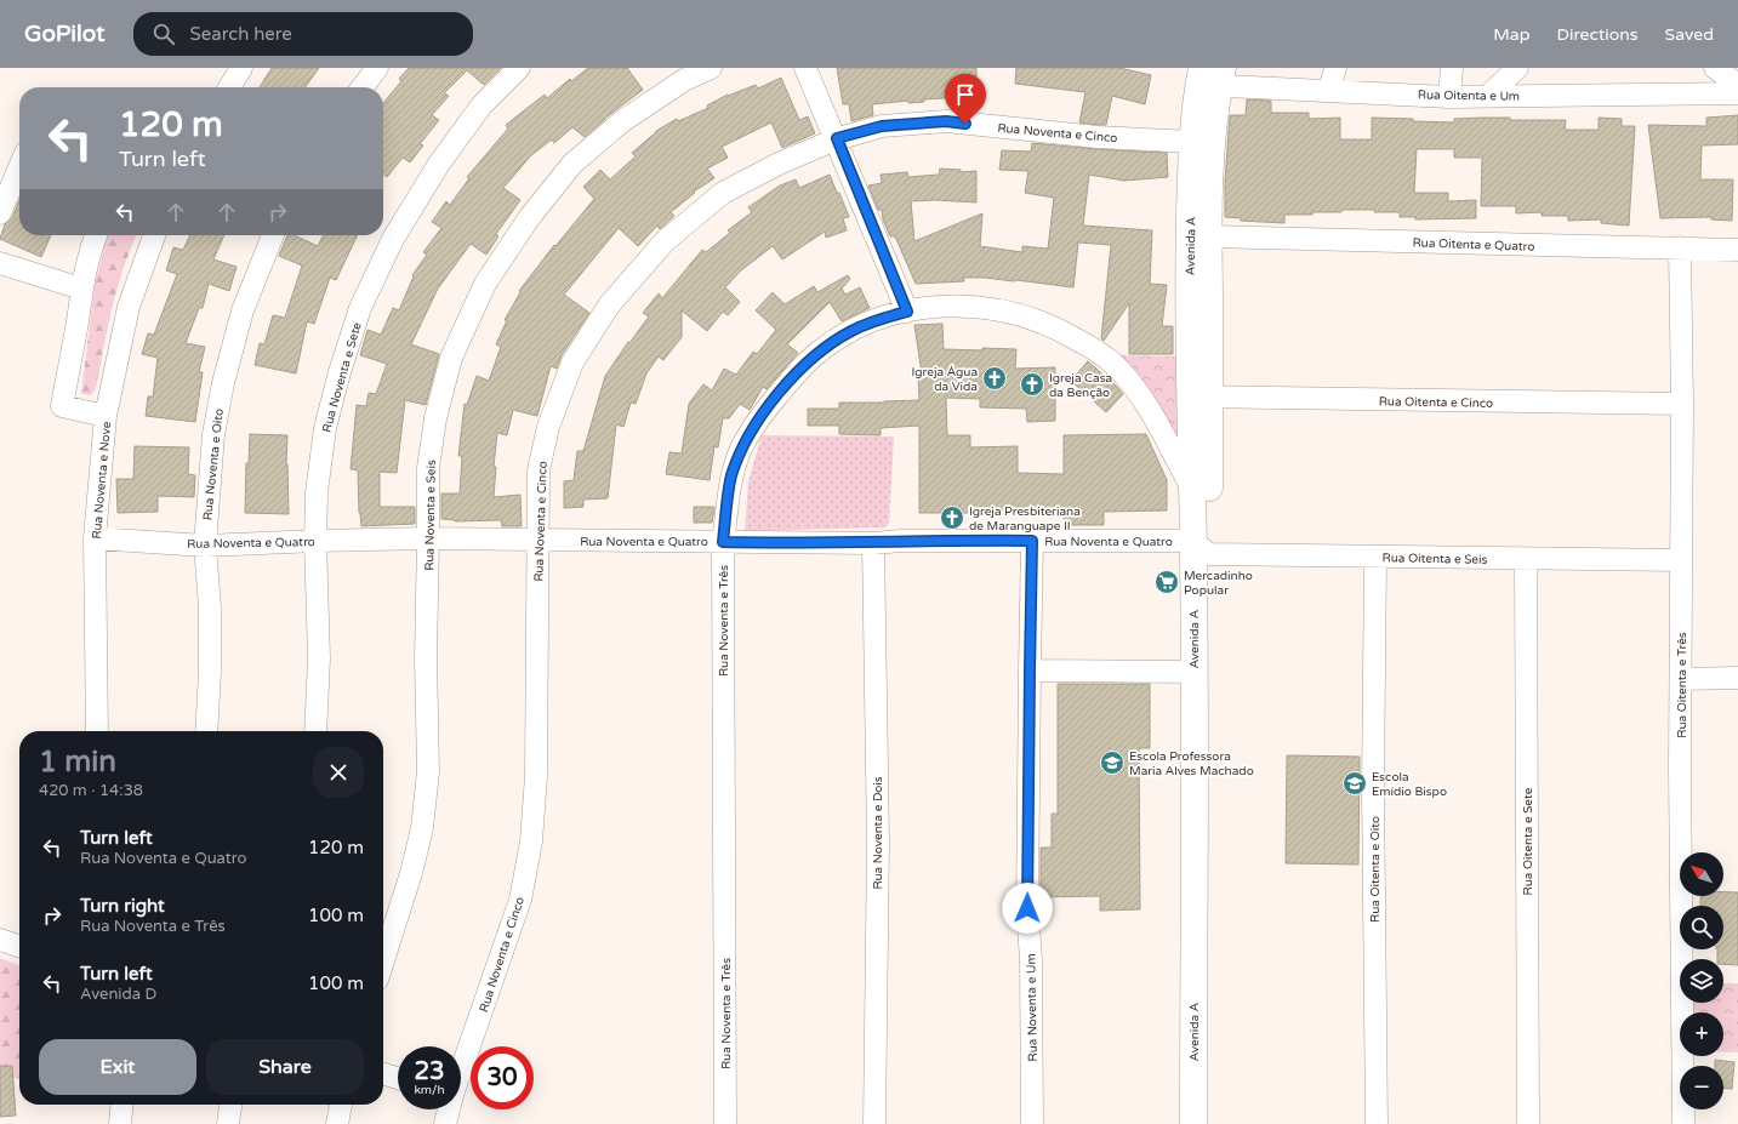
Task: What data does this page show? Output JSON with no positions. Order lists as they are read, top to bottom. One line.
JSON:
{"streets":{"main road":["Avenida A"],"street":["Rua Oitenta e Um","Rua Noventa e Cinco","Rua Oitenta e Quatro","Rua Noventa e Sete","Rua Oitenta e Cinco","Rua Noventa e Oito","Rua Noventa e Nove","Rua Noventa e Seis","Rua Noventa e Quatro","Rua Oitenta e Seis","Rua Noventa e Três","Rua Oitenta e Três","Rua Noventa e Dois","Rua Oitenta e Sete","Rua Oitenta e Oito","Rua Noventa e Um"]},"crossings":[["Rua Oitenta e Um","Avenida A"],["Rua Noventa e Cinco","Avenida A"],["Rua Noventa e Cinco","Rua Noventa e Quatro"],["Rua Oitenta e Quatro","Avenida A"],["Rua Oitenta e Quatro","Rua Oitenta e Três"],["Avenida A","Rua Oitenta e Cinco"],["Avenida A","Rua Noventa e Quatro"],["Avenida A","Rua Oitenta e Seis"],["Avenida A","Rua Noventa e Três"],["Rua Noventa e Sete","Rua Noventa e Quatro"],["Rua Oitenta e Cinco","Rua Oitenta e Três"],["Rua Noventa e Oito","Rua Noventa e Quatro"],["Rua Noventa e Nove","Rua Noventa e Quatro"],["Rua Noventa e Seis","Rua Noventa e Quatro"],["Rua Noventa e Quatro","Rua Oitenta e Seis"],["Rua Noventa e Quatro","Rua Noventa e Três"],["Rua Noventa e Quatro","Rua Noventa e Dois"],["Rua Noventa e Quatro","Rua Noventa e Um"],["Rua Oitenta e Seis","Rua Oitenta e Três"],["Rua Oitenta e Seis","Rua Oitenta e Sete"],["Rua Oitenta e Seis","Rua Oitenta e Oito"]],"places":{"church":["Igreja Água da Vida","Igreja Casa da Benção","Igreja Presbiteriana de Maranguape II"],"supermarket":["Mercadinho Popular"],"school or university":["Escola Professora Maria Alves Machado","Escola Emídio Bispo"]},"north":"top left","page":{"header":"GoPilot","search":"Search here","nav":["Map","Directions","Saved"],"turn":["120 m","Turn left"],"heading":["1 min","420 m · 14:38"],"list":[{"name":"Turn left","note":"Rua Noventa e Quatro","value":"120 m"},{"name":"Turn right","note":"Rua Noventa e Três","value":"100 m"},{"name":"Turn left","note":"Avenida D","value":"100 m"}],"map_buttons":["+","−"],"buttons":["Exit","Share"],"speed":"23 km/h","limit":"30"}}
